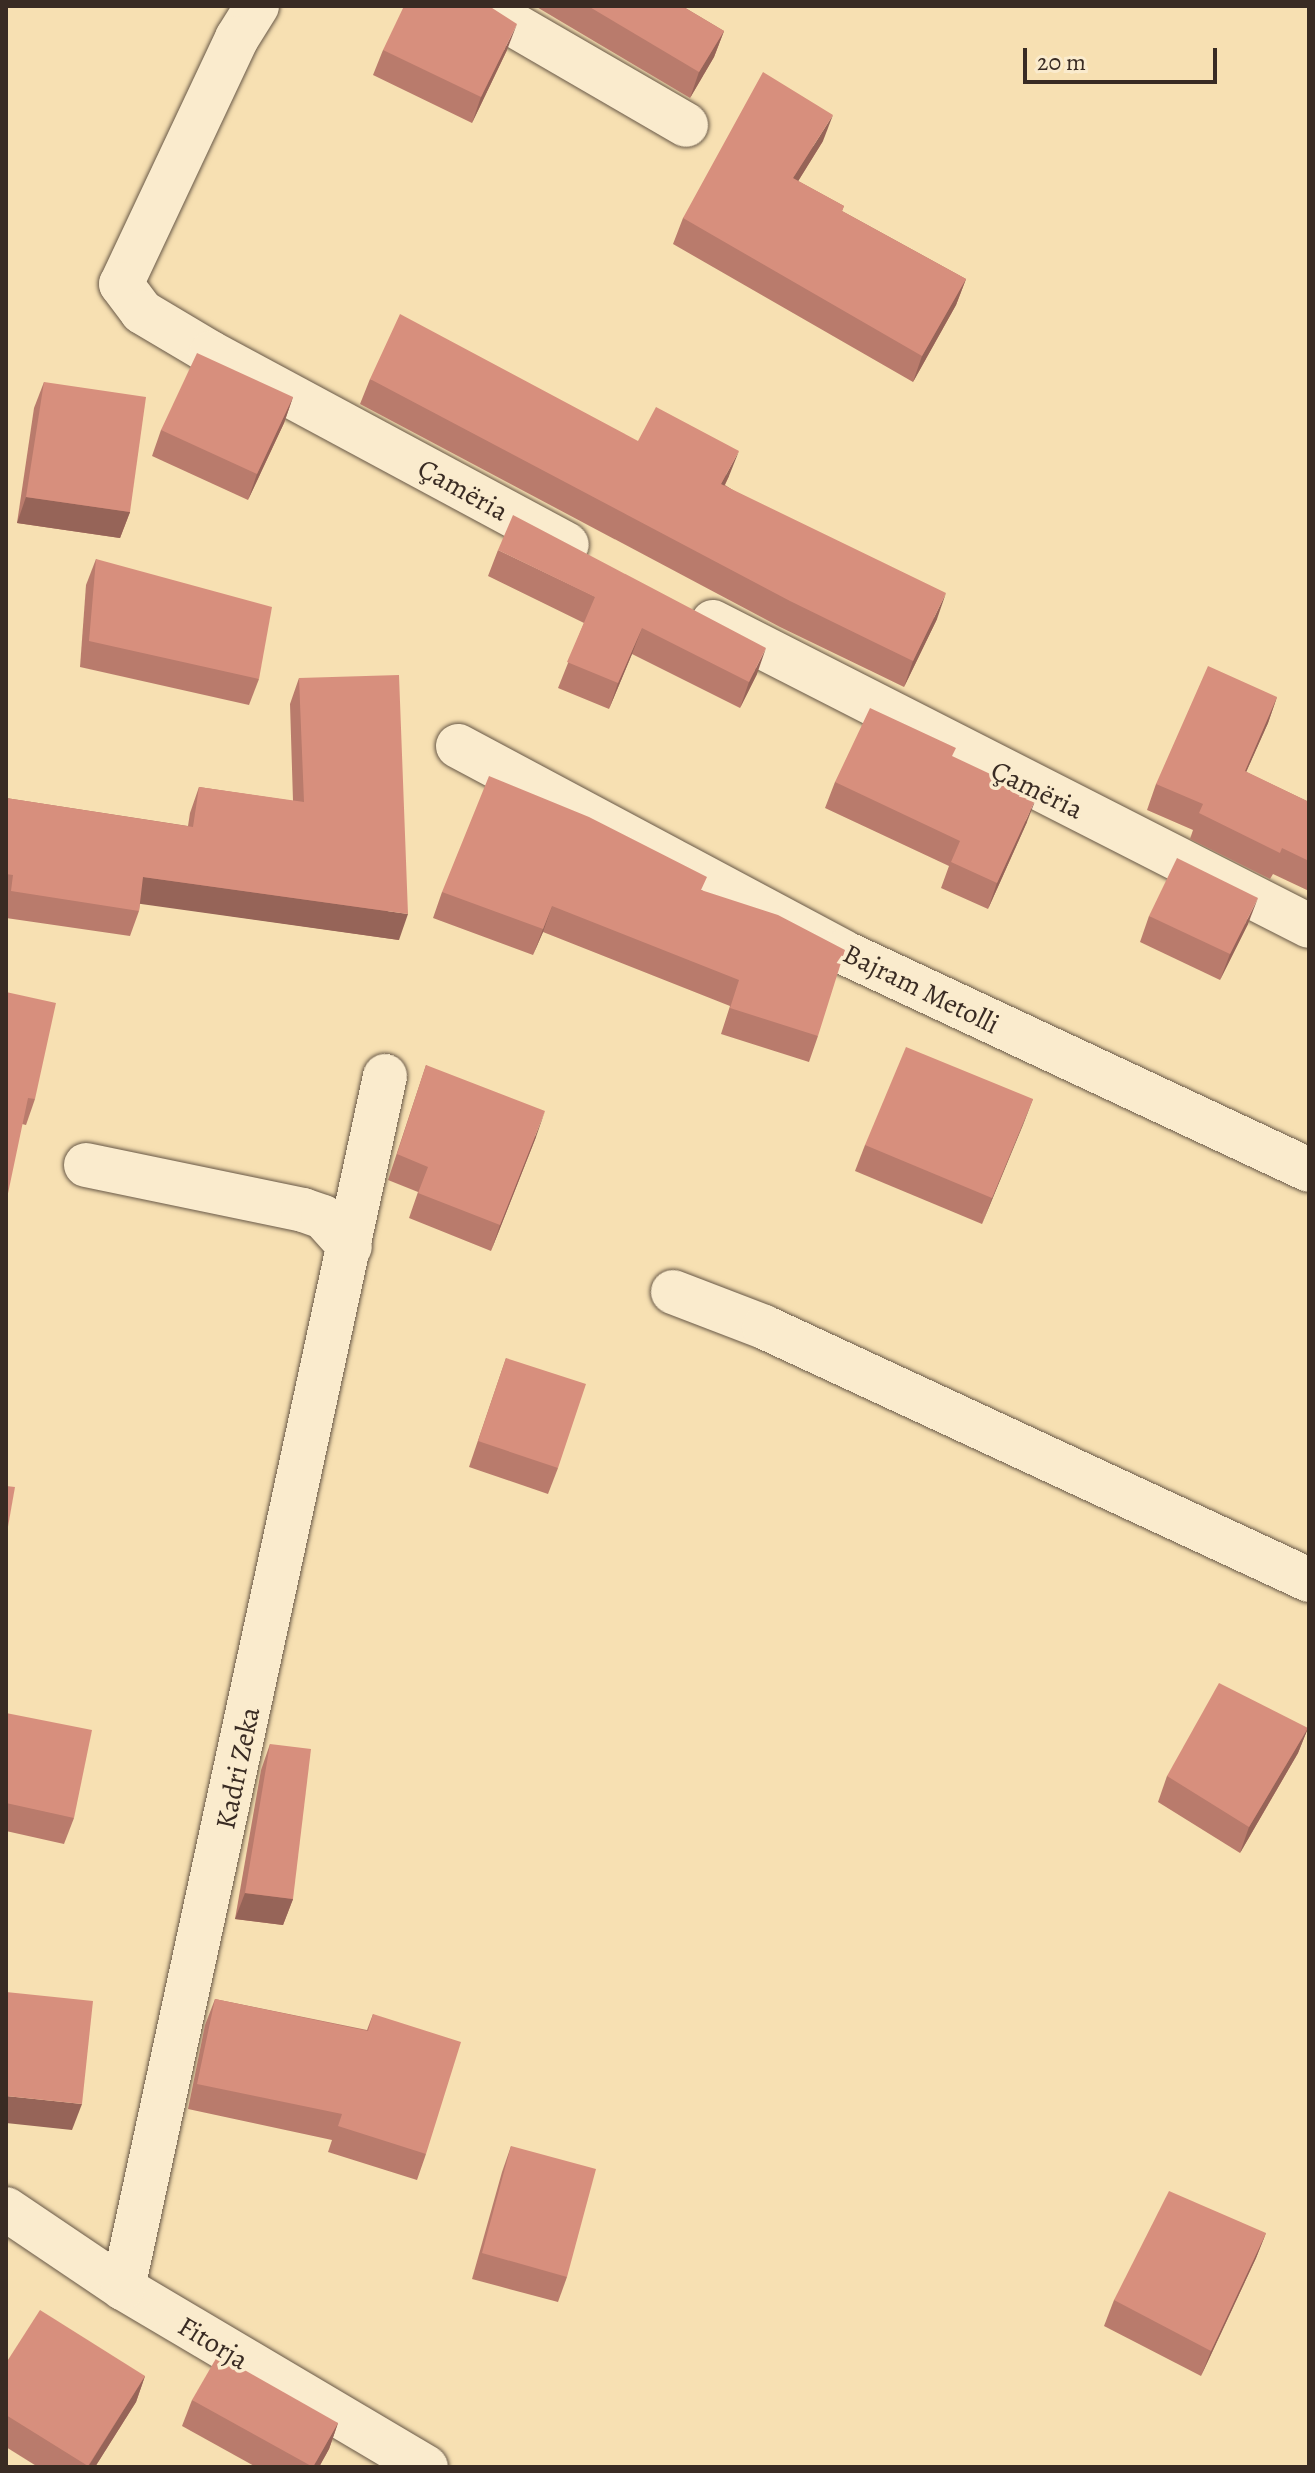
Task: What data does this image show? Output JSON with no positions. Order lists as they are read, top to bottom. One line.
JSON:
{"streets":{"street":["Çamëria","Bajram Metolli","Kadri Zeka","Fitorja"]},"crossings":[["Kadri Zeka","Fitorja"]],"scale_bar":"20 m"}
